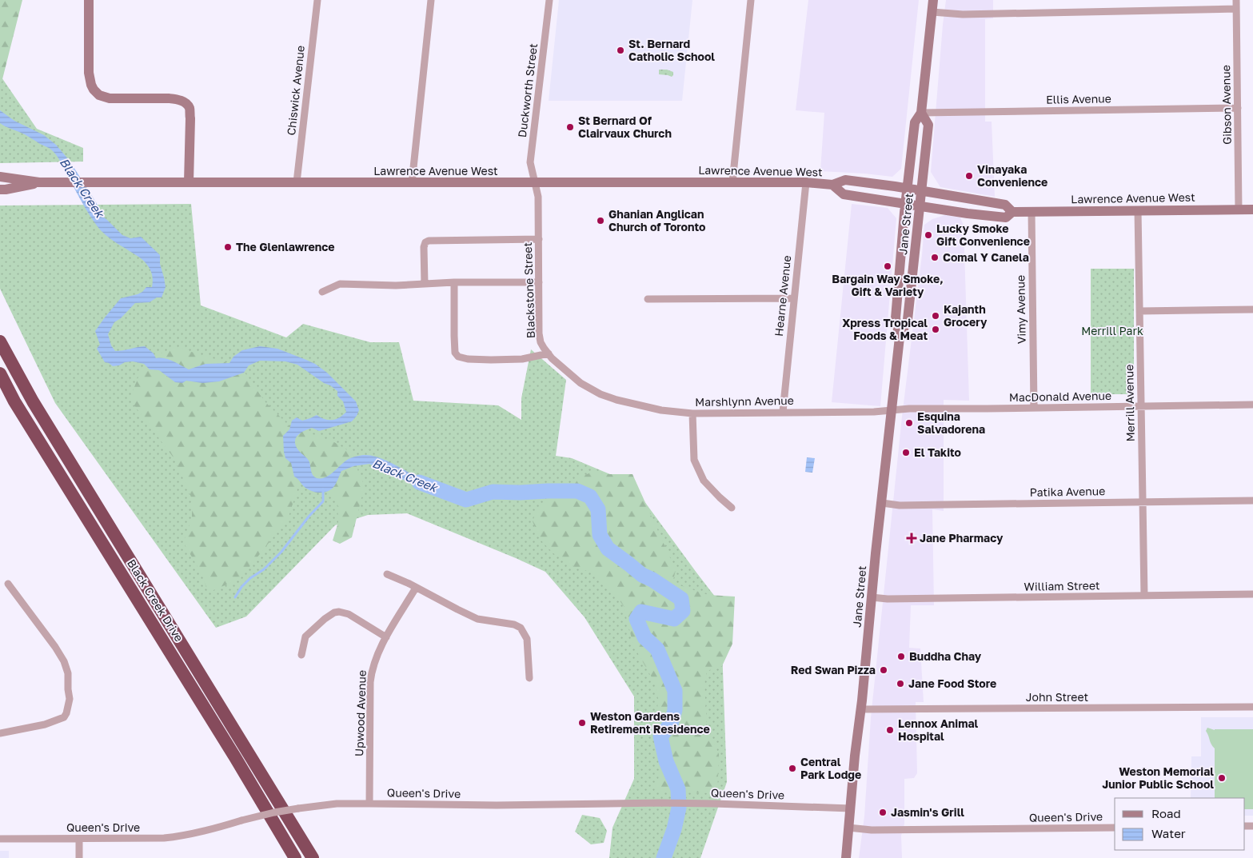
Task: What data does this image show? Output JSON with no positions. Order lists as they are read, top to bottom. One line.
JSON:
{"streets":{"highway":["Black Creek Drive"],"main road":["Lawrence Avenue West","Jane Street"],"street":["Chiswick Avenue","Duckworth Street","Ellis Avenue","Gibson Avenue","Blackstone Street","Hearne Avenue","Vimy Avenue","MacDonald Avenue","Marshlynn Avenue","Merrill Avenue","Patika Avenue","William Street","John Street","Upwood Avenue","Queen's Drive"]},"crossings":[["Chiswick Avenue","Lawrence Avenue West"],["Duckworth Street","Lawrence Avenue West"],["Duckworth Street","Blackstone Street"],["Ellis Avenue","Gibson Avenue"],["Ellis Avenue","Jane Street"],["Gibson Avenue","Lawrence Avenue West"],["Lawrence Avenue West","Jane Street"],["Lawrence Avenue West","Blackstone Street"],["Lawrence Avenue West","Hearne Avenue"],["Lawrence Avenue West","Vimy Avenue"],["Lawrence Avenue West","Merrill Avenue"],["Jane Street","MacDonald Avenue"],["Jane Street","Marshlynn Avenue"],["Jane Street","Patika Avenue"],["Jane Street","William Street"],["Jane Street","John Street"],["Jane Street","Queen's Drive"],["Blackstone Street","Marshlynn Avenue"],["Hearne Avenue","Marshlynn Avenue"],["Vimy Avenue","MacDonald Avenue"],["MacDonald Avenue","Marshlynn Avenue"],["MacDonald Avenue","Merrill Avenue"],["Merrill Avenue","Patika Avenue"],["Merrill Avenue","William Street"],["Upwood Avenue","Queen's Drive"]],"water":["Black Creek"],"parks":["Merrill Park"],"places":{"other":["St. Bernard Catholic School","St Bernard Of Clairvaux Church","Vinayaka Convenience","Ghanian Anglican Church of Toronto","Lucky Smoke Gift Convenience","The Glenlawrence","Comal Y Canela","Bargain Way Smoke, Gift & Variety","Kajanth Grocery","Xpress Tropical Foods & Meat","Esquina Salvadorena","El Takito","Buddha Chay","Red Swan Pizza","Jane Food Store","Weston Gardens Retirement Residence","Lennox Animal Hospital","Central Park Lodge","Weston Memorial Junior Public School","Jasmin's Grill"],"health":["Jane Pharmacy"]},"legend":["Road","Water"]}
